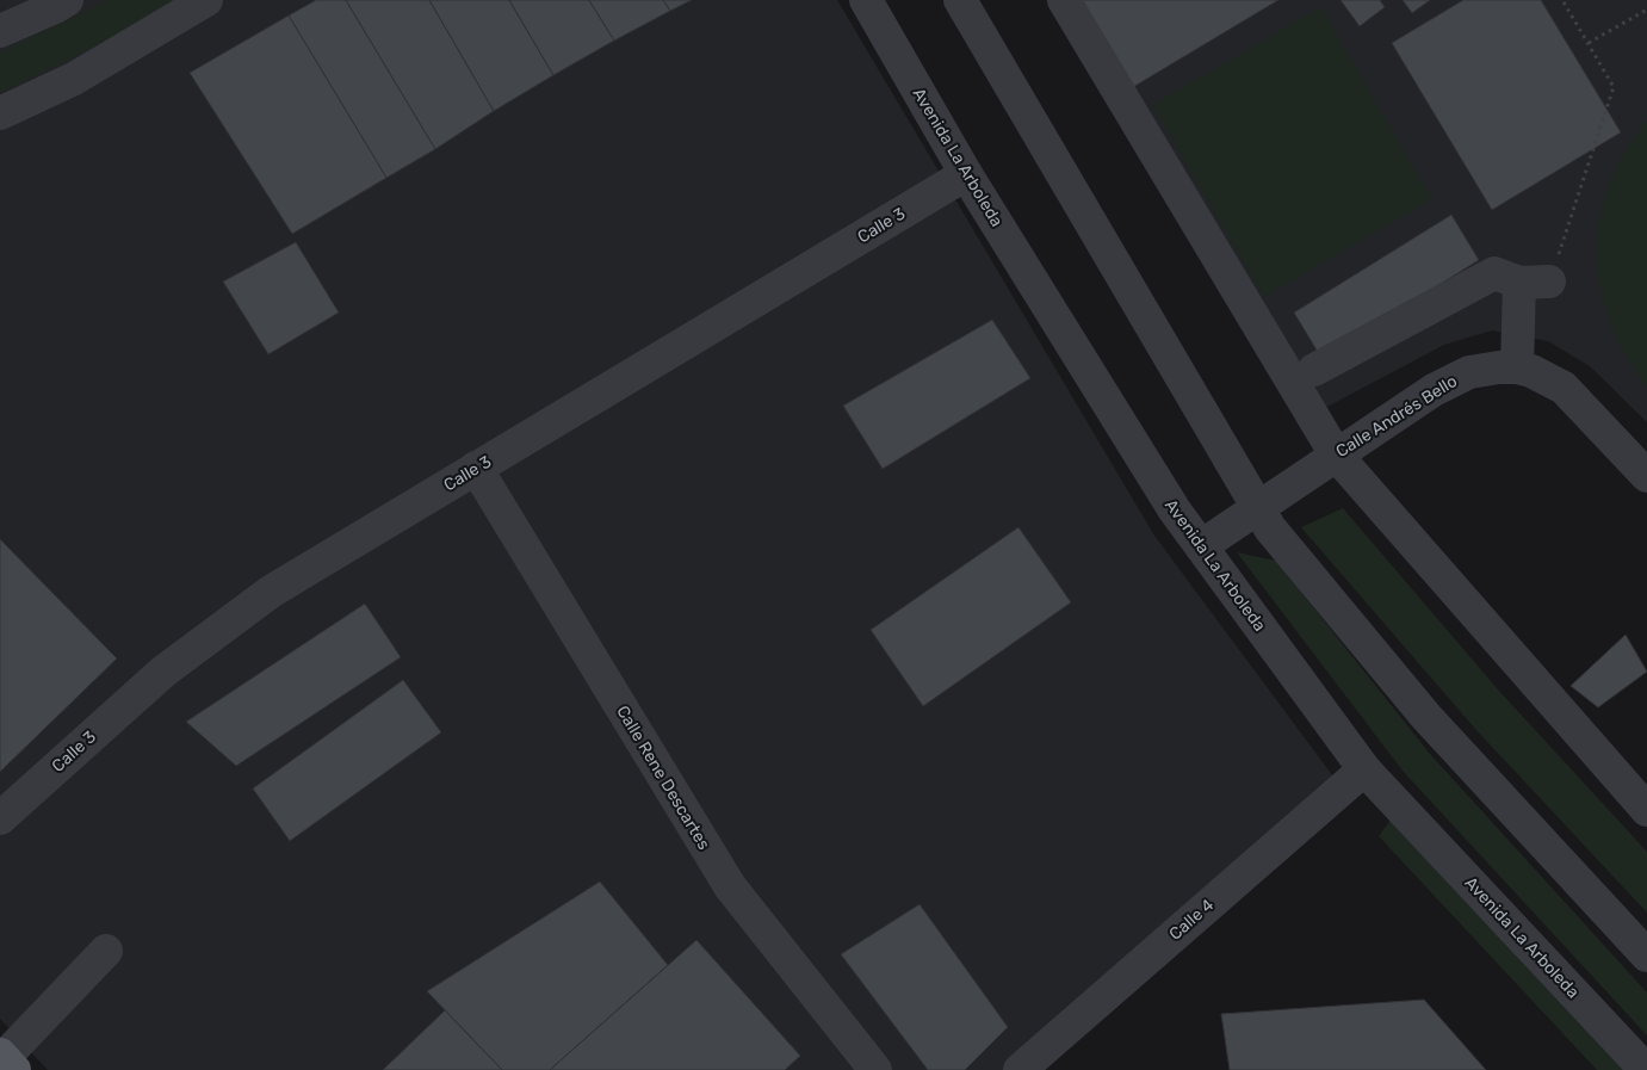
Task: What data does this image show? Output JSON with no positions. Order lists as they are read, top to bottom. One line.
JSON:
{"streets":{"street":["Avenida La Arboleda","Calle 3","Calle Andrés Bello","Calle Rene Descartes","Calle 4"]},"crossings":[["Avenida La Arboleda","Calle 3"],["Avenida La Arboleda","Calle Andrés Bello"],["Avenida La Arboleda","Calle 4"],["Calle 3","Calle Rene Descartes"]]}
